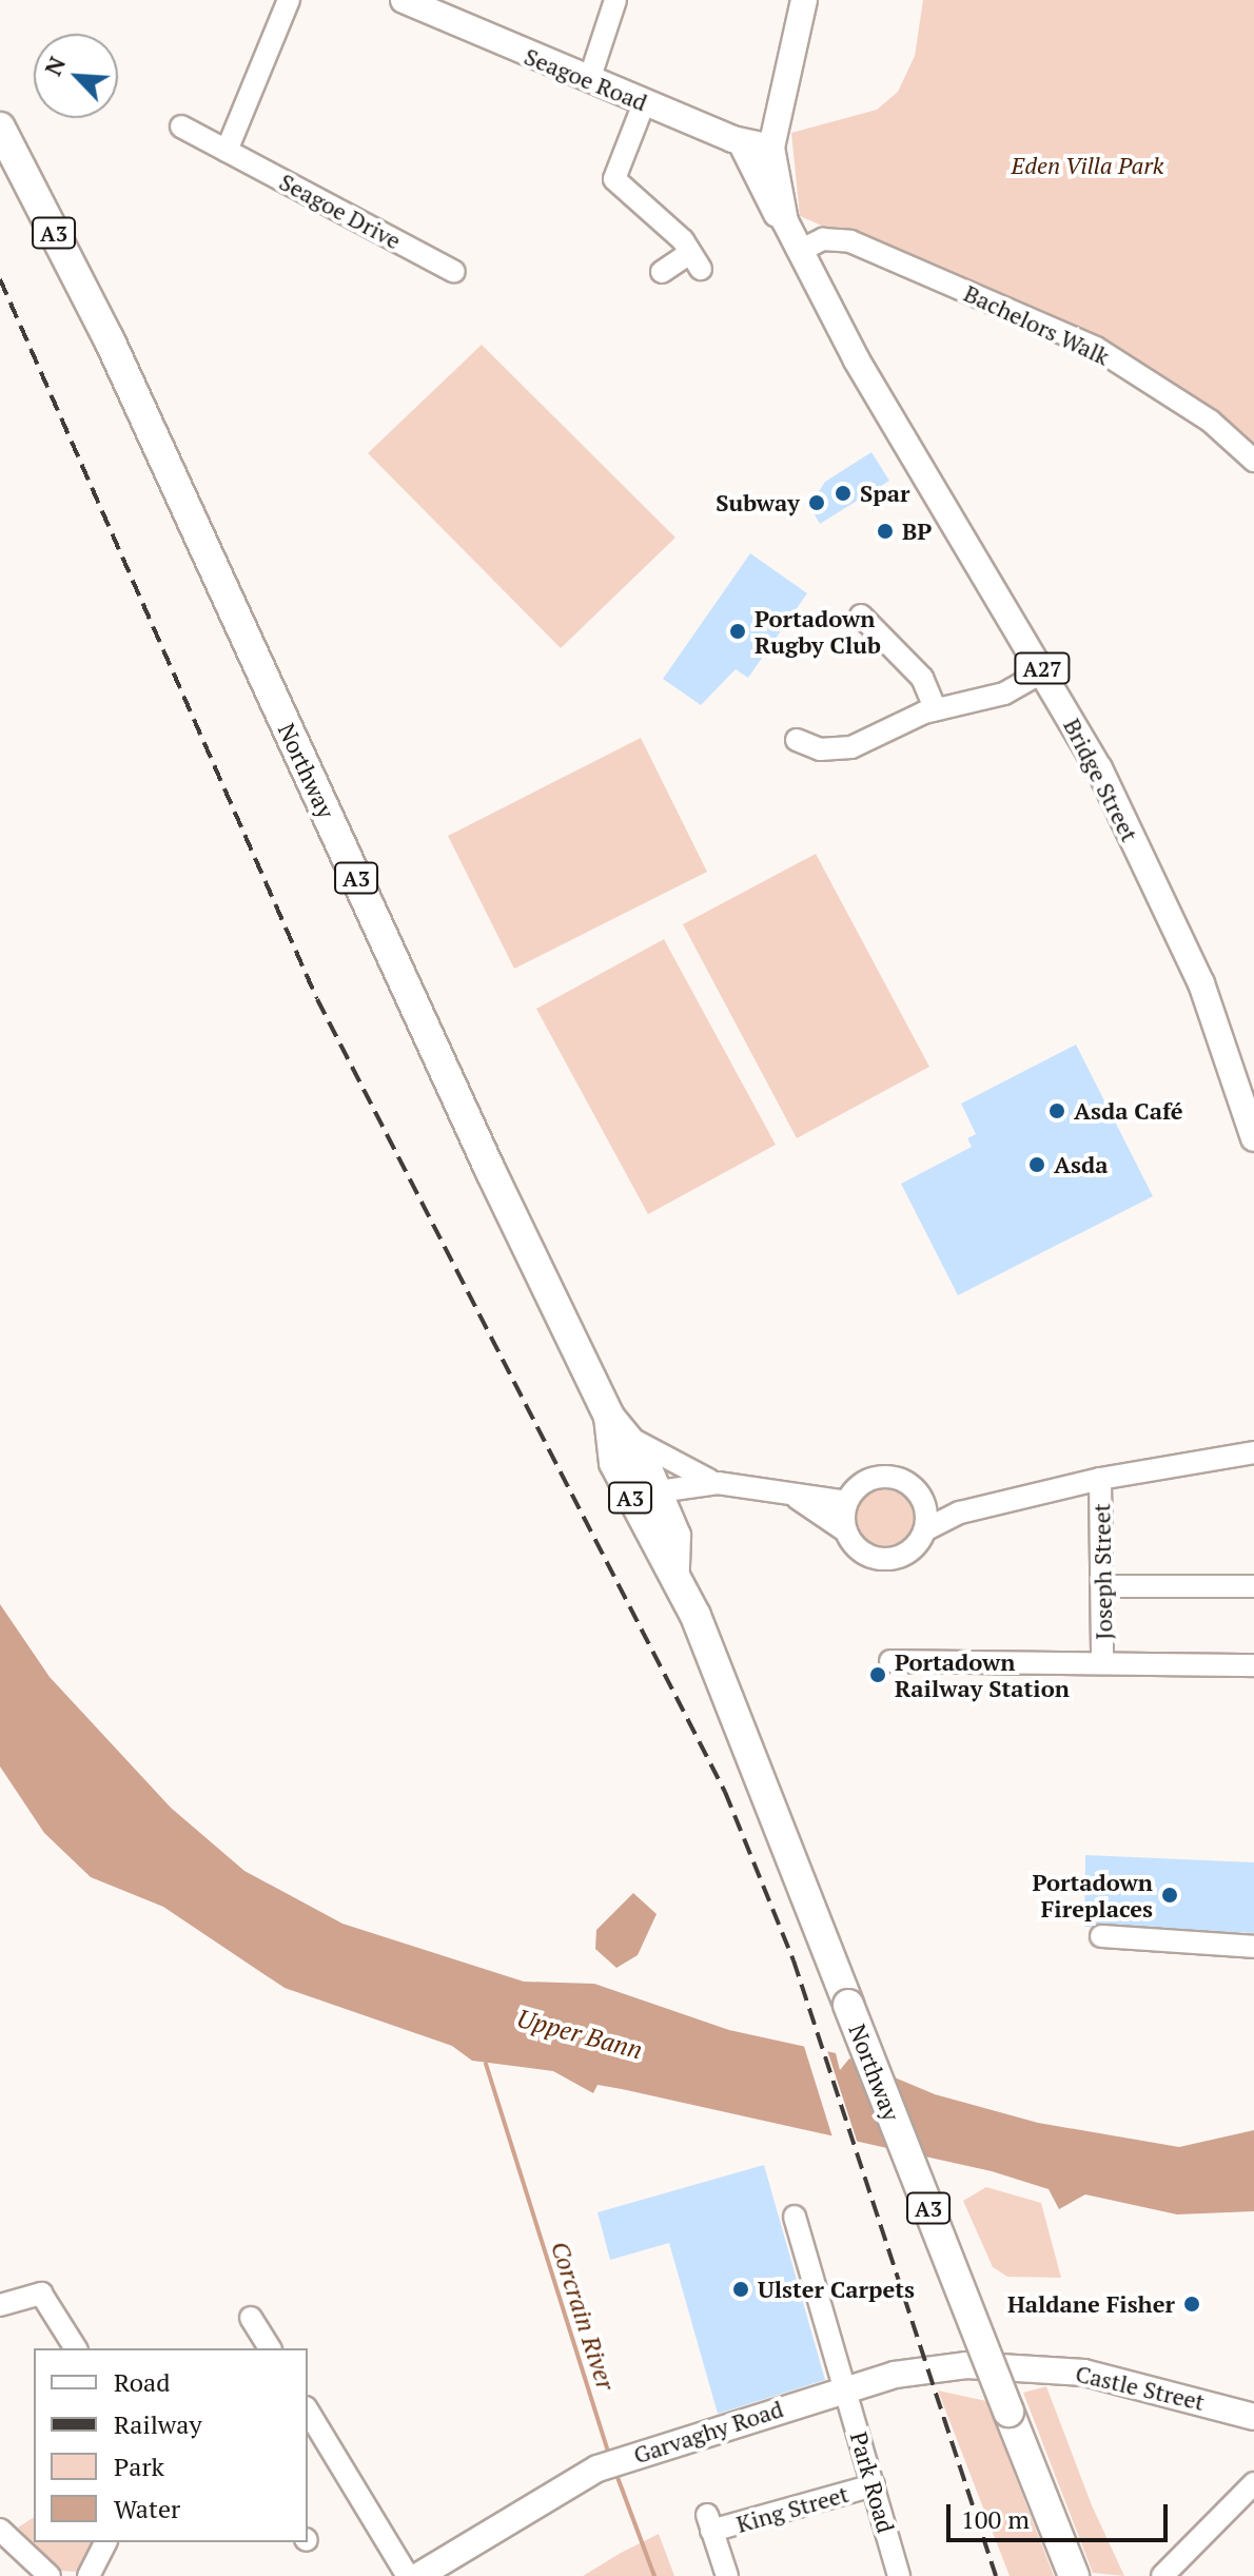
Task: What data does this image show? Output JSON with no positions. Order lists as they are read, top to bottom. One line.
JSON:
{"streets":{"highway":["A3","Northway"],"main road":["Seagoe Road","A27","Bridge Street","Castle Street","Garvaghy Road"],"street":["Seagoe Drive","Bachelors Walk","Joseph Street","Park Road","King Street"]},"crossings":[["Seagoe Road","A27"],["Bachelors Walk","Bridge Street"],["A27","Bridge Street"],["Castle Street","Garvaghy Road"],["Garvaghy Road","Park Road"],["Park Road","King Street"]],"water":["Upper Bann","Corcrain River"],"parks":["Eden Villa Park"],"places":["Spar","Subway","BP","Portadown Rugby Club","Asda Café","Asda","Portadown Railway Station","Portadown Fireplaces","Ulster Carpets","Haldane Fisher"],"legend":["Road","Railway","Park","Water"],"scale_bar":"100 m","north":"top left"}
